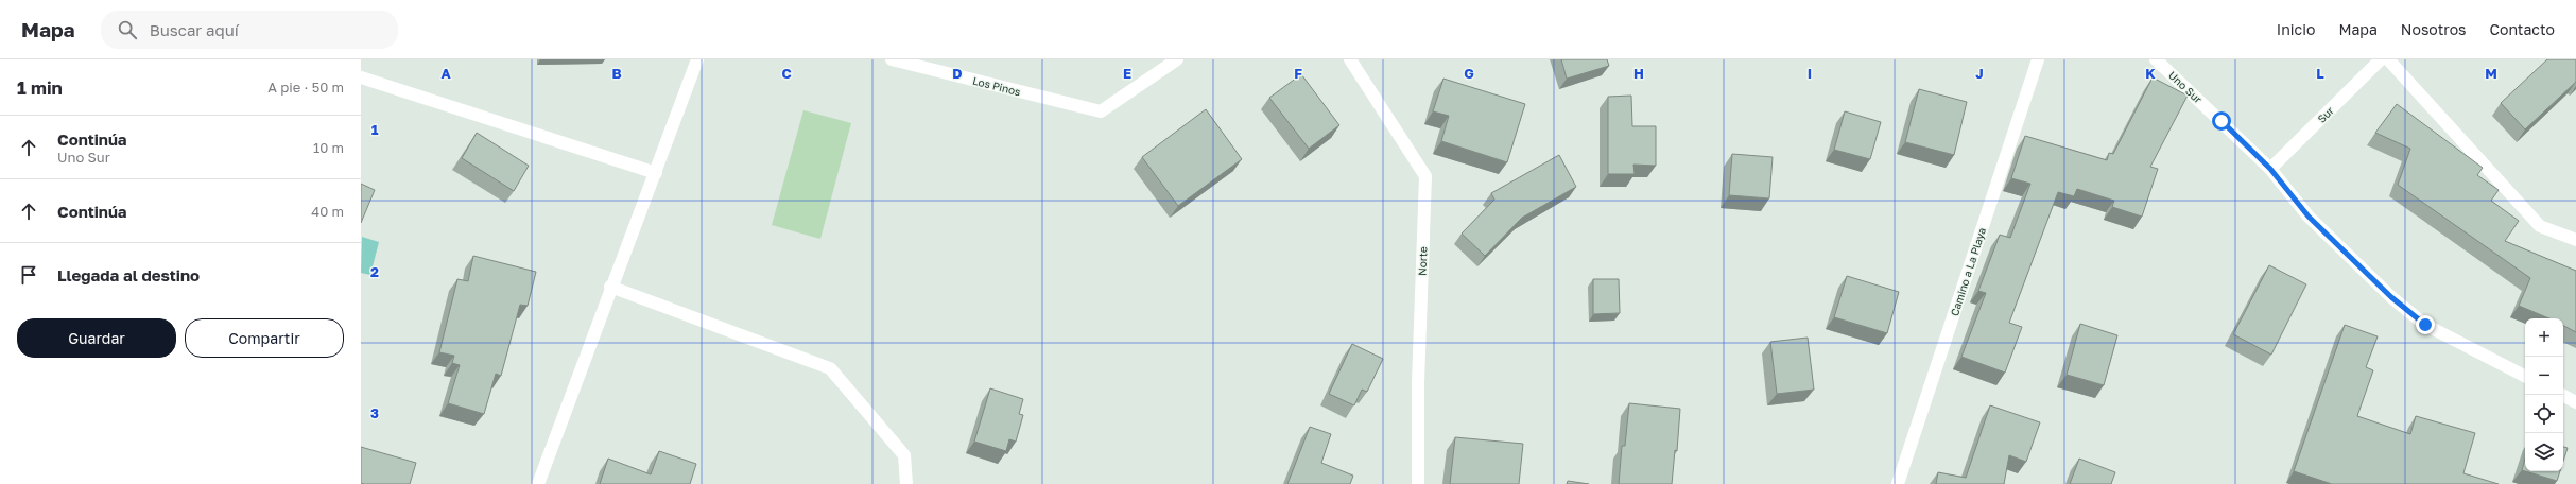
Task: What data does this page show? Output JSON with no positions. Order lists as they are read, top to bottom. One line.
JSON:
{"streets":{"street":["Los Pinos","Uno Sur","Sur","Norte","Camino a La Playa"]},"crossings":[["Uno Sur","Sur"]],"page":{"header":"Mapa","search":"Buscar aquí","nav":["Inicio","Mapa","Nosotros","Contacto"],"heading":["1 min","A pie · 50 m"],"list":[["Continúa","Uno Sur","10 m"],["Continúa","40 m"],"Llegada al destino"],"buttons":["Guardar","Compartir"],"map_buttons":["+","−"]},"grid":{"columns":["A","B","C","D","E","F","G","H","I","J","K","L","M"],"rows":["1","2","3"]}}
